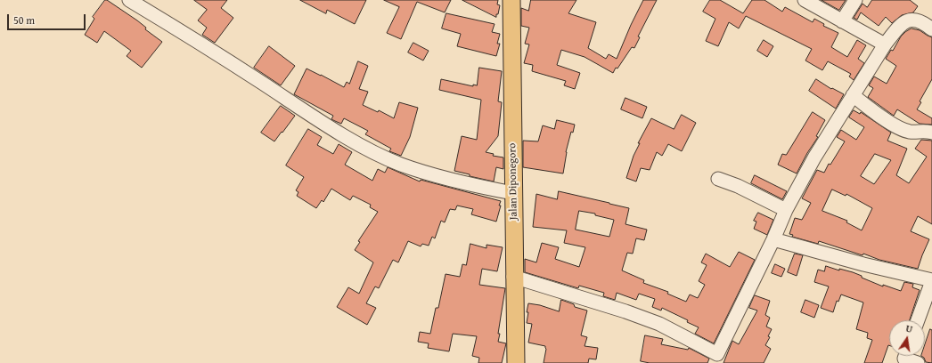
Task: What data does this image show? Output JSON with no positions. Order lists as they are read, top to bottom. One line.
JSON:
{"streets":{"main road":["Jalan Diponegoro"]},"scale_bar":"50 m","north":"top"}
